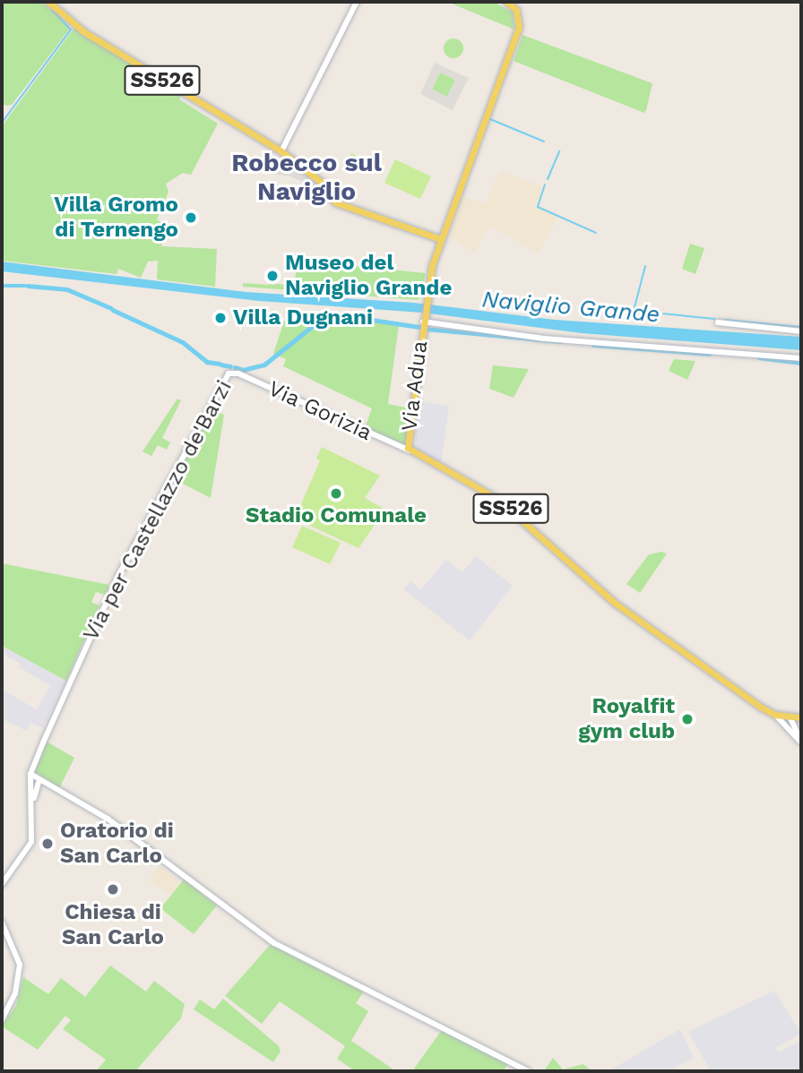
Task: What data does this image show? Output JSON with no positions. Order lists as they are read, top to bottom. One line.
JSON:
{"streets":{"main road":["SS526","Via Adua"],"street":["Via Gorizia","Via per Castellazzo de'Barzi"]},"crossings":[["SS526","Via Adua"],["SS526","Via Gorizia"],["Via Adua","Via Gorizia"],["Via Gorizia","Via per Castellazzo de'Barzi"]],"districts":["Robecco sul Naviglio"],"water":["Naviglio Grande"],"places":["Villa Gromo di Ternengo","Museo del Naviglio Grande","Villa Dugnani","Stadio Comunale","Royalfit gym club","Oratorio di San Carlo","Chiesa di San Carlo"]}
